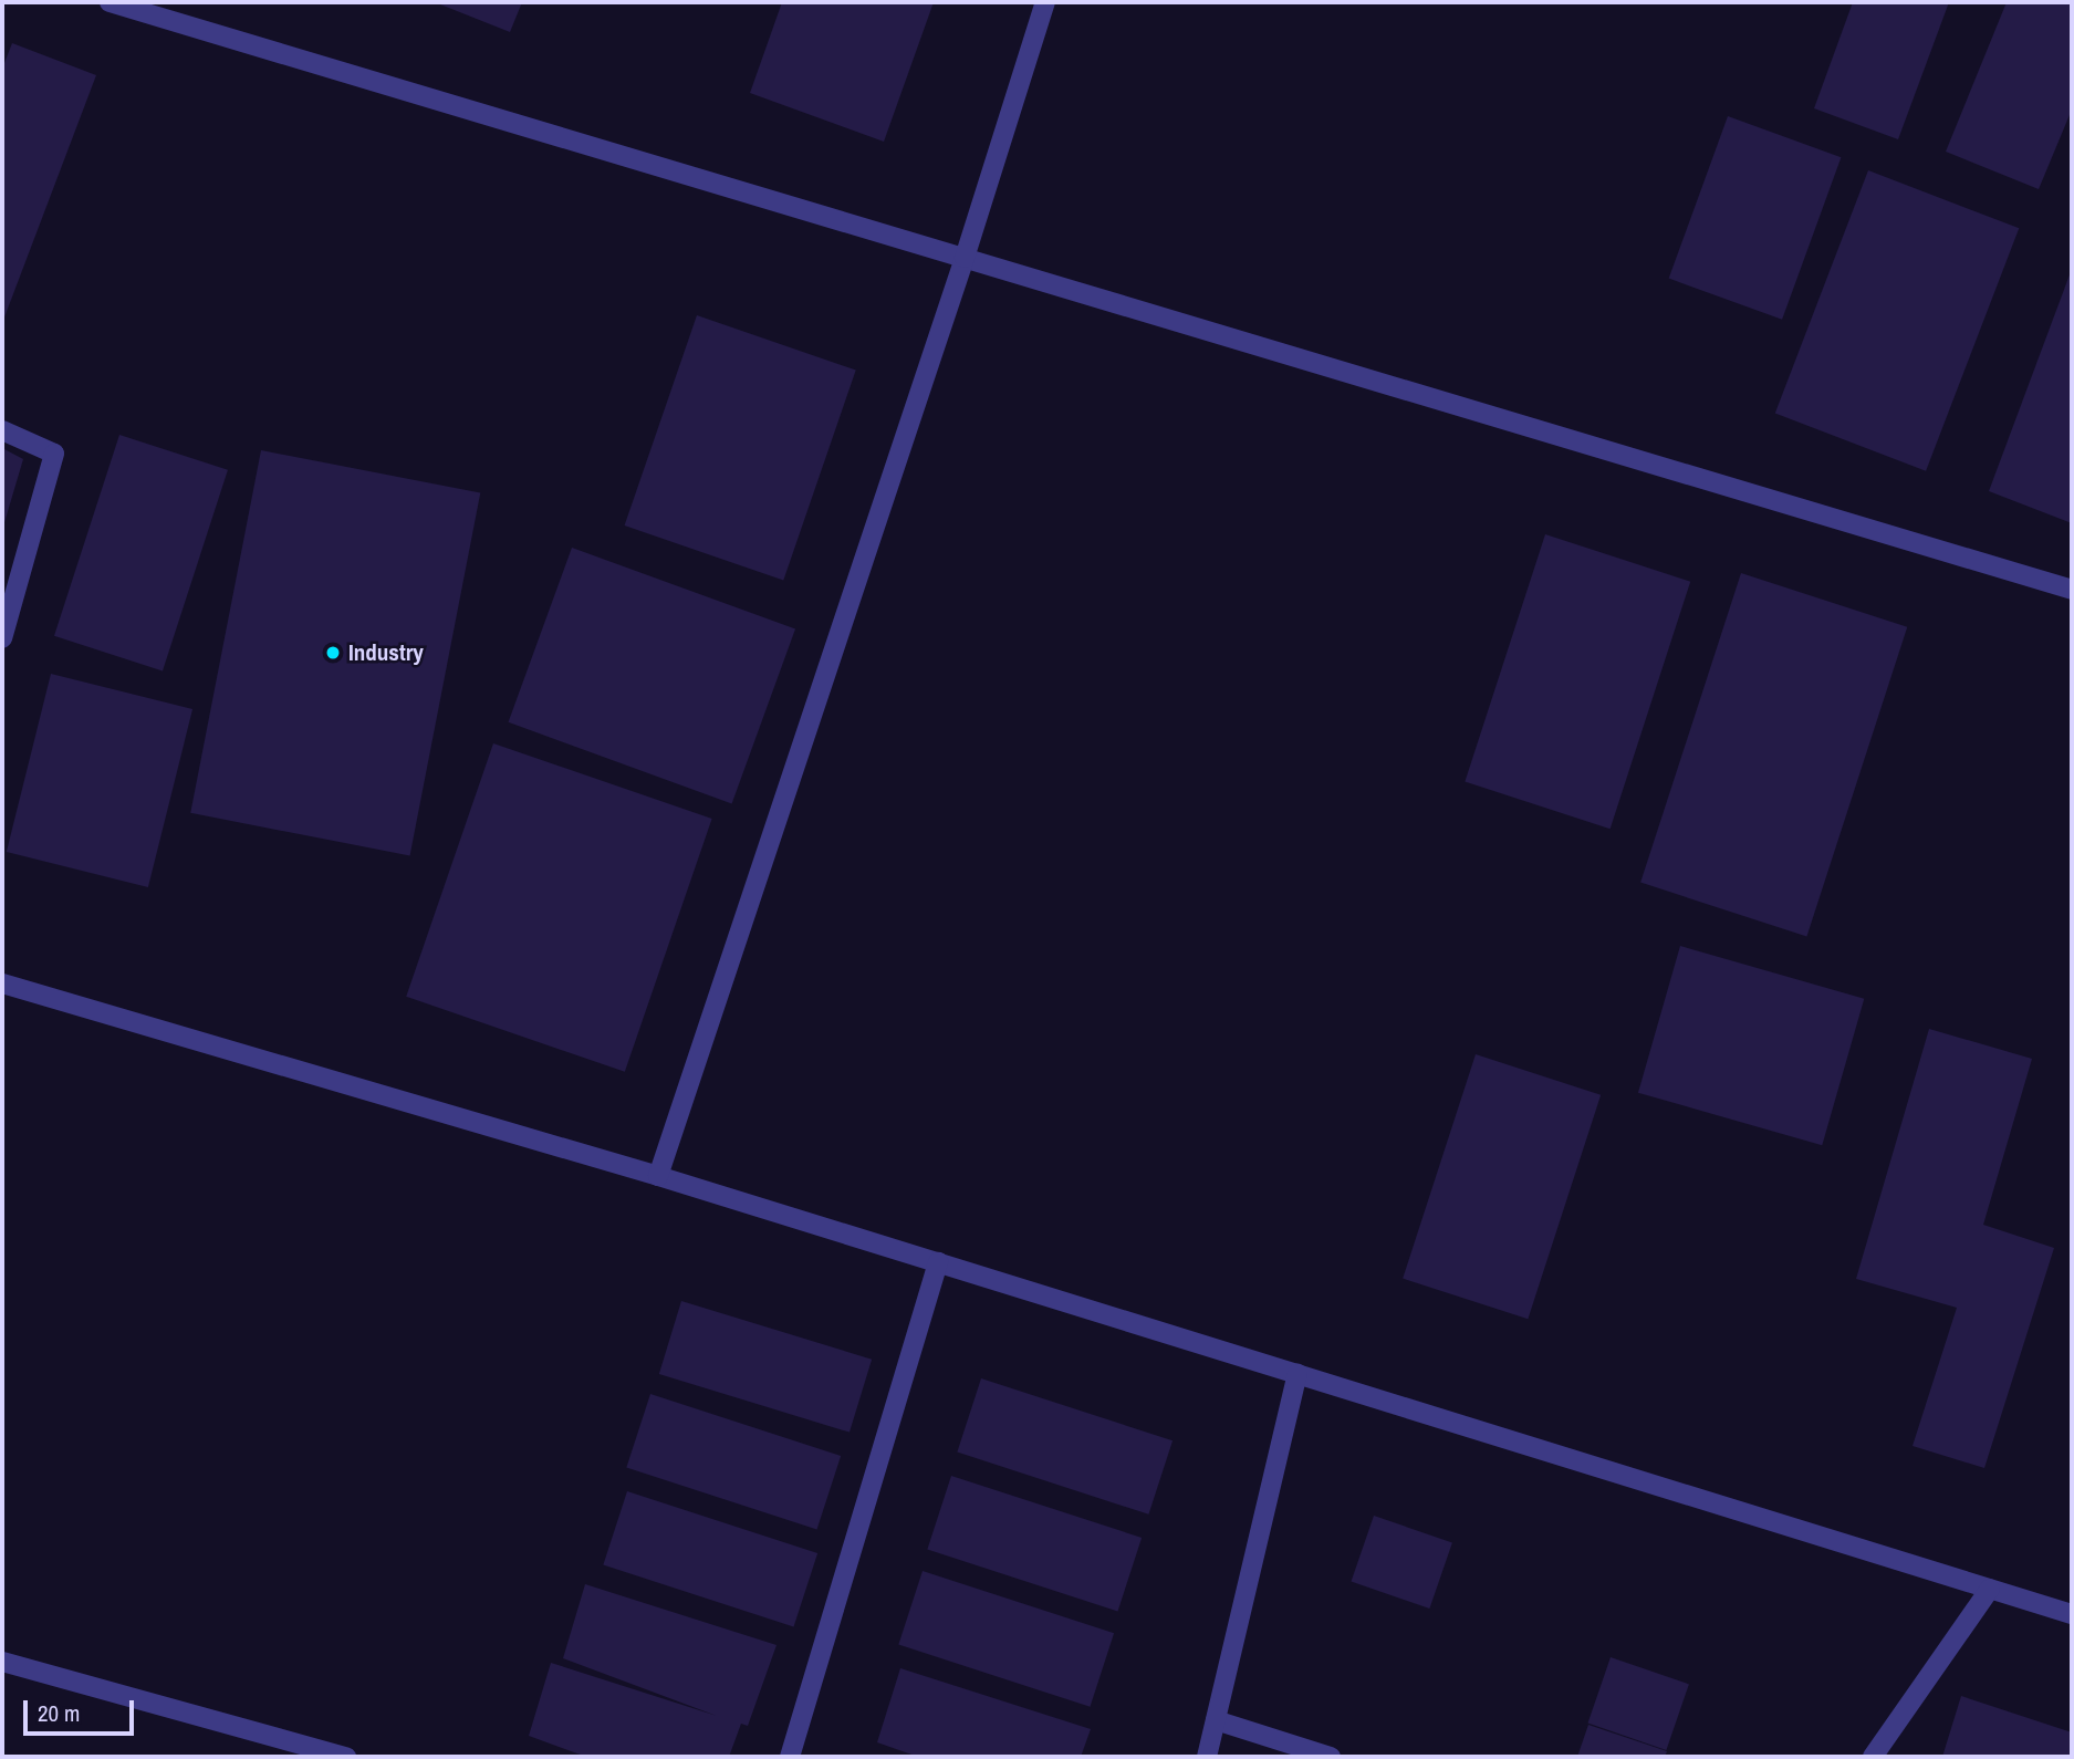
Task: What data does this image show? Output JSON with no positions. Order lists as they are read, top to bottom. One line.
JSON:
{"places":["Industry"],"scale_bar":"20 m"}
